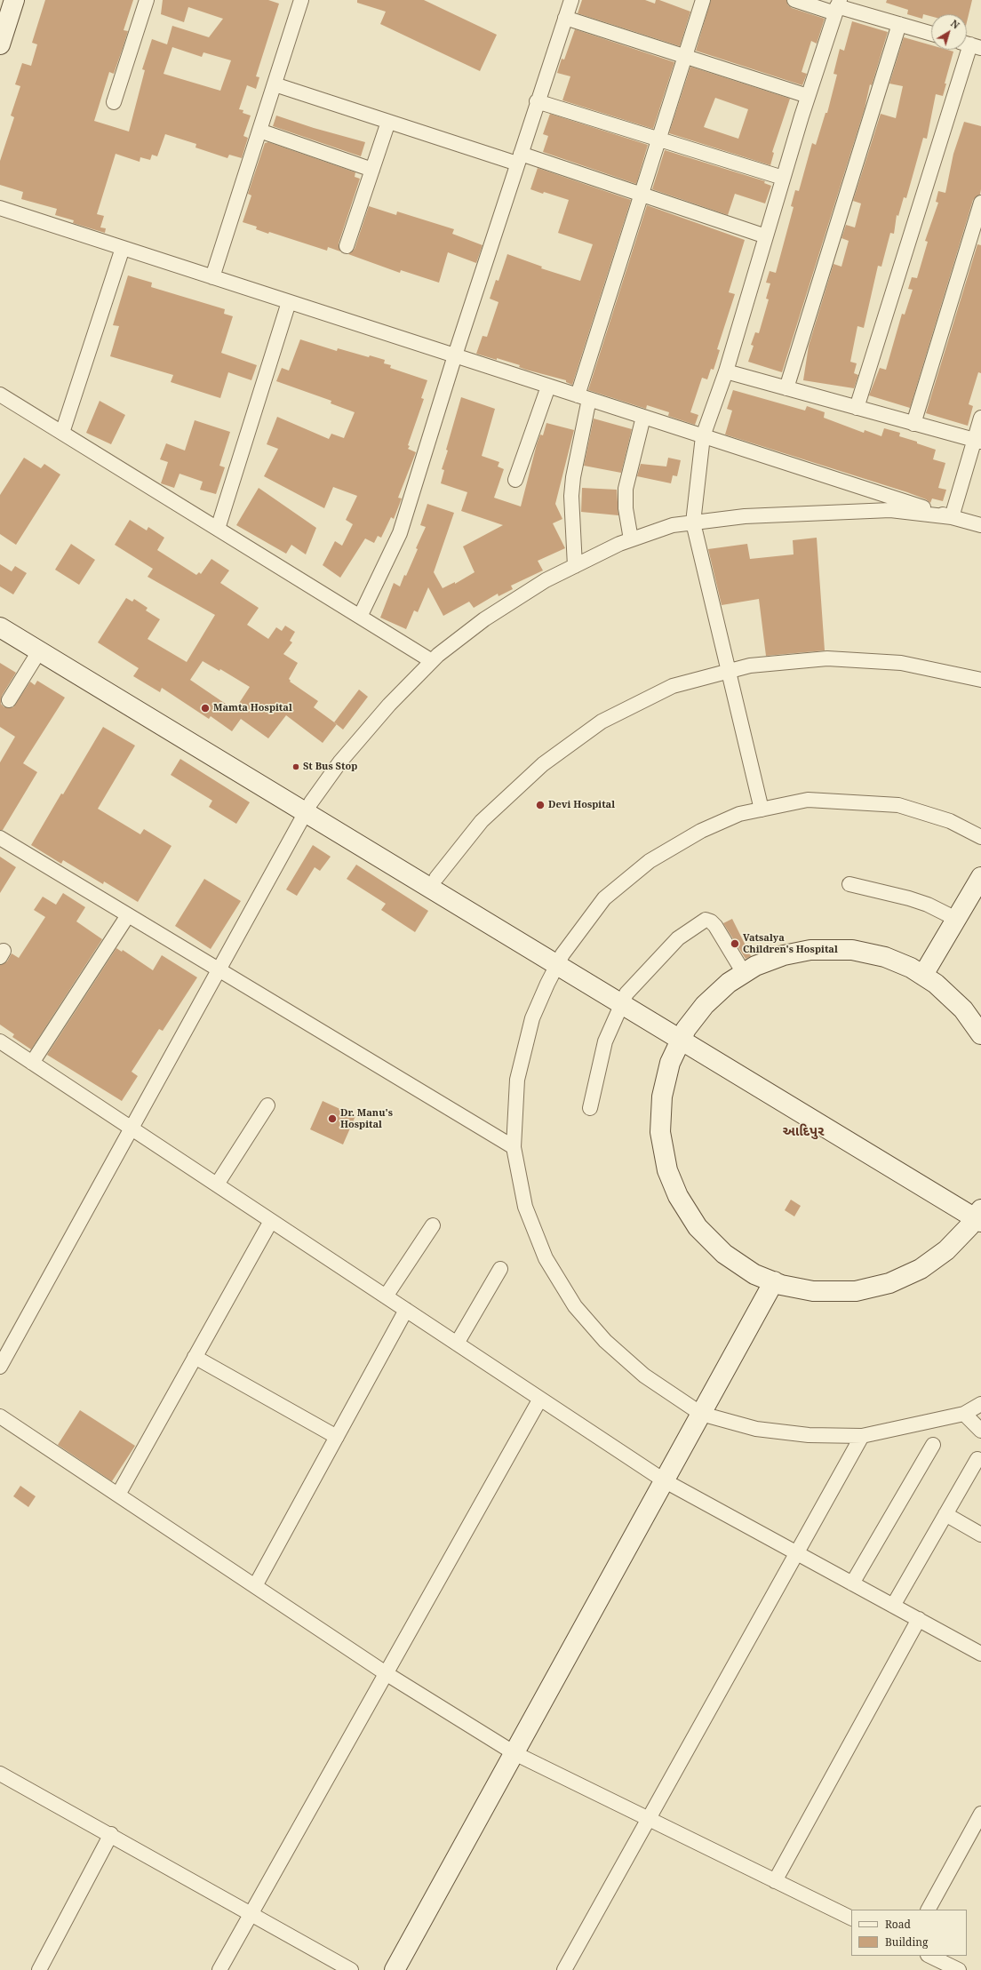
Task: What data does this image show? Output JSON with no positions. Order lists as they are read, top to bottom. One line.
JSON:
{"districts":["આદિપુર"],"places":["Mamta Hospital","St Bus Stop","Devi Hospital","Vatsalya Children's Hospital","Dr. Manu's Hospital"],"legend":["Road","Building"],"north":"top right"}
